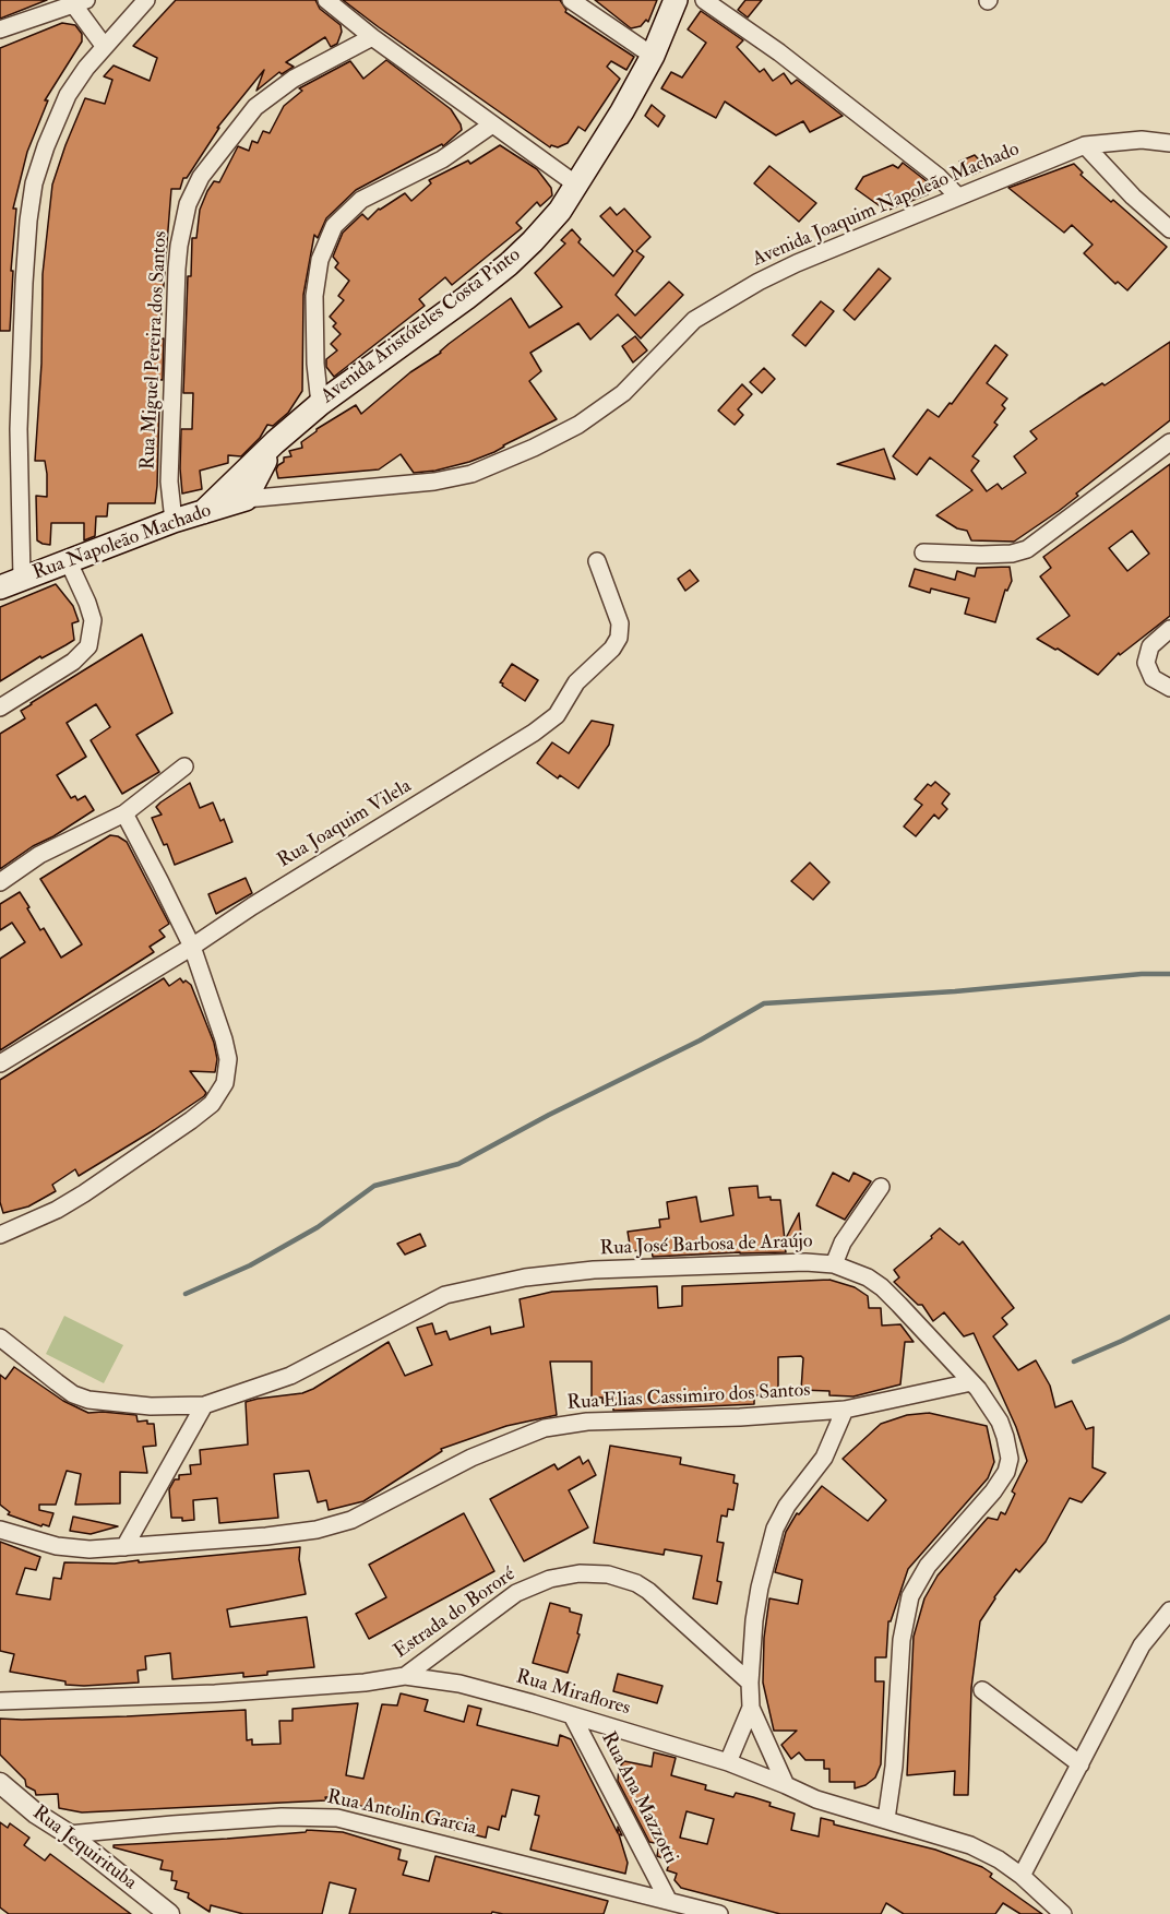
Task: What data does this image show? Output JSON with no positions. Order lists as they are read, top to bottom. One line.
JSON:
{"streets":{"main road":["Avenida Aristóteles Costa Pinto","Rua Napoleão Machado"],"street":["Avenida Joaquim Napoleão Machado","Rua Miguel Pereira dos Santos","Rua Joaquim Vilela","Rua José Barbosa de Araújo","Rua Elias Cassimiro dos Santos","Estrada do Bororé","Rua Miraflores","Rua Ana Mazzotti","Rua Antolin Garcia","Rua Jequirituba"]},"crossings":[["Avenida Joaquim Napoleão Machado","Avenida Aristóteles Costa Pinto"],["Avenida Joaquim Napoleão Machado","Rua Napoleão Machado"],["Avenida Aristóteles Costa Pinto","Rua Napoleão Machado"],["Rua Miguel Pereira dos Santos","Rua Napoleão Machado"],["Rua José Barbosa de Araújo","Rua Elias Cassimiro dos Santos"],["Estrada do Bororé","Rua Miraflores"],["Rua Miraflores","Rua Ana Mazzotti"],["Rua Ana Mazzotti","Rua Antolin Garcia"],["Rua Antolin Garcia","Rua Jequirituba"]]}
